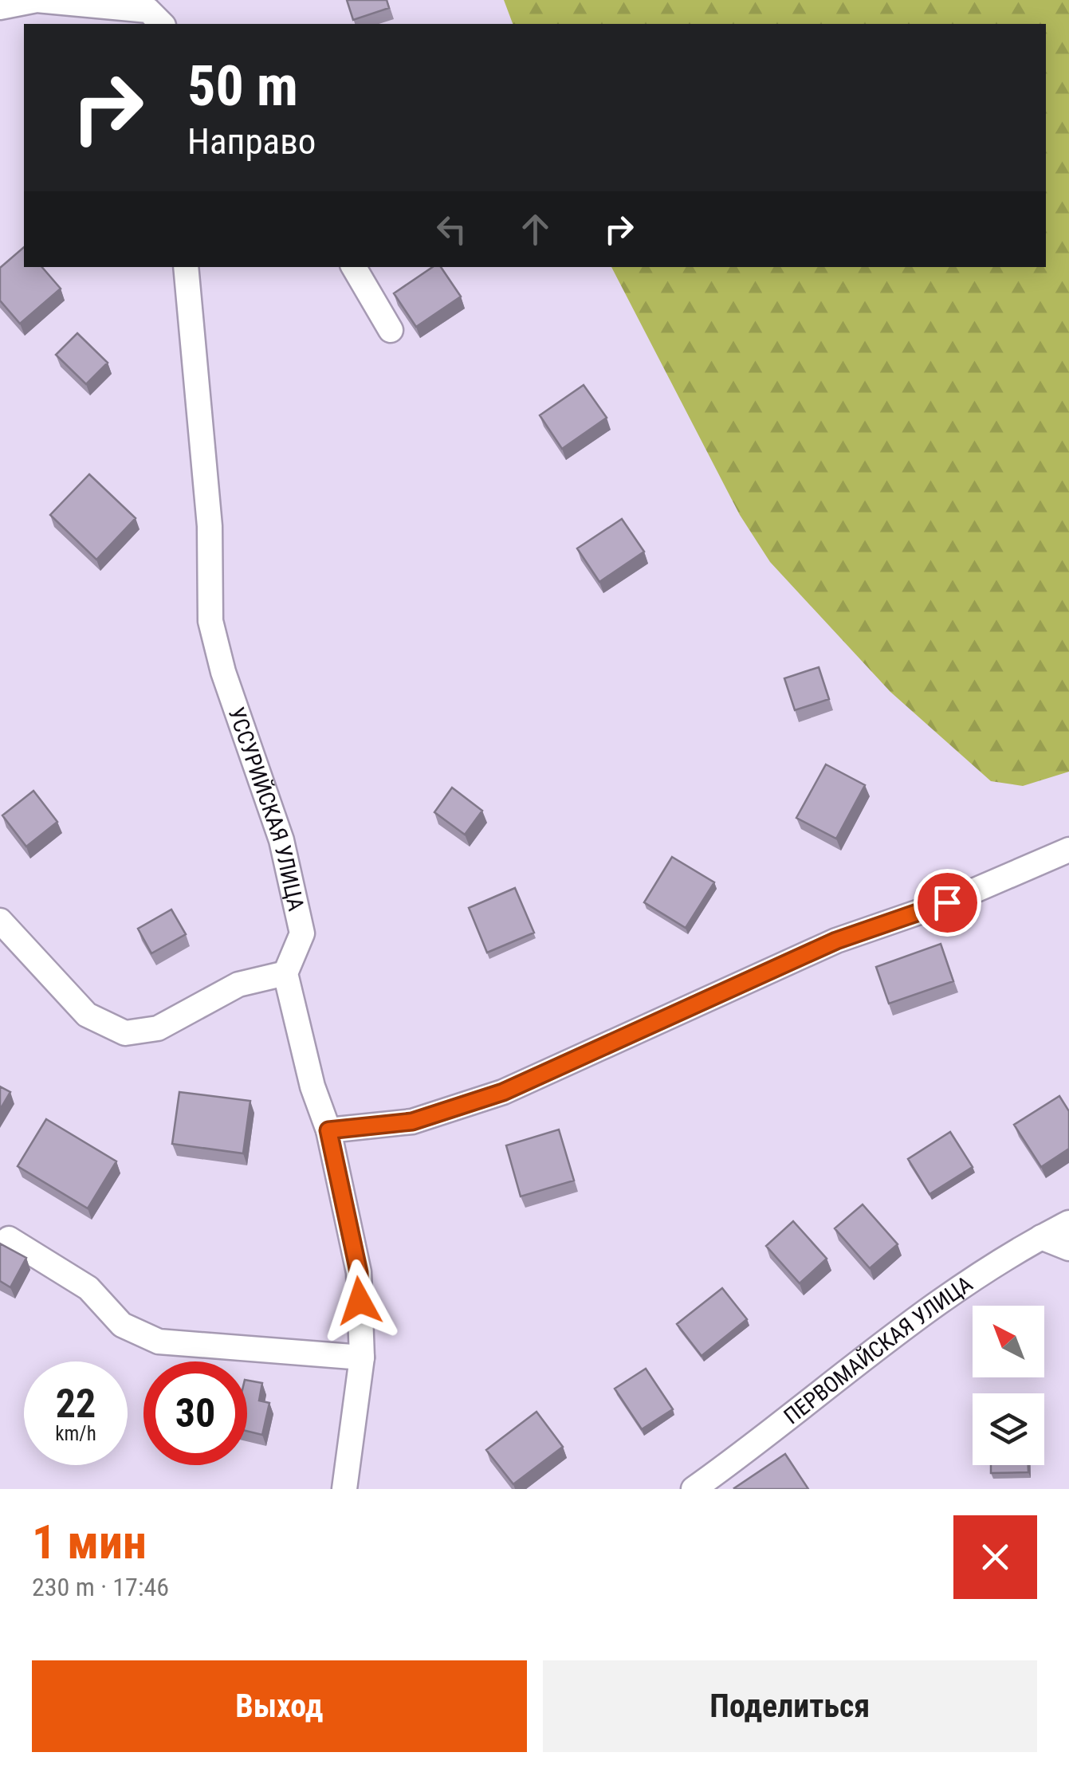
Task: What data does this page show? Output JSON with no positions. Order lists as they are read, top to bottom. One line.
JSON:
{"streets":{"street":["УССУРИЙСКАЯ УЛИЦА","ПЕРВОМАЙСКАЯ УЛИЦА"]},"north":"top left","page":{"turn":["50 m","Направо"],"speed":"22 km/h","limit":"30","heading":["1 мин","230 m · 17:46"],"buttons":["Выход","Поделиться"]}}
